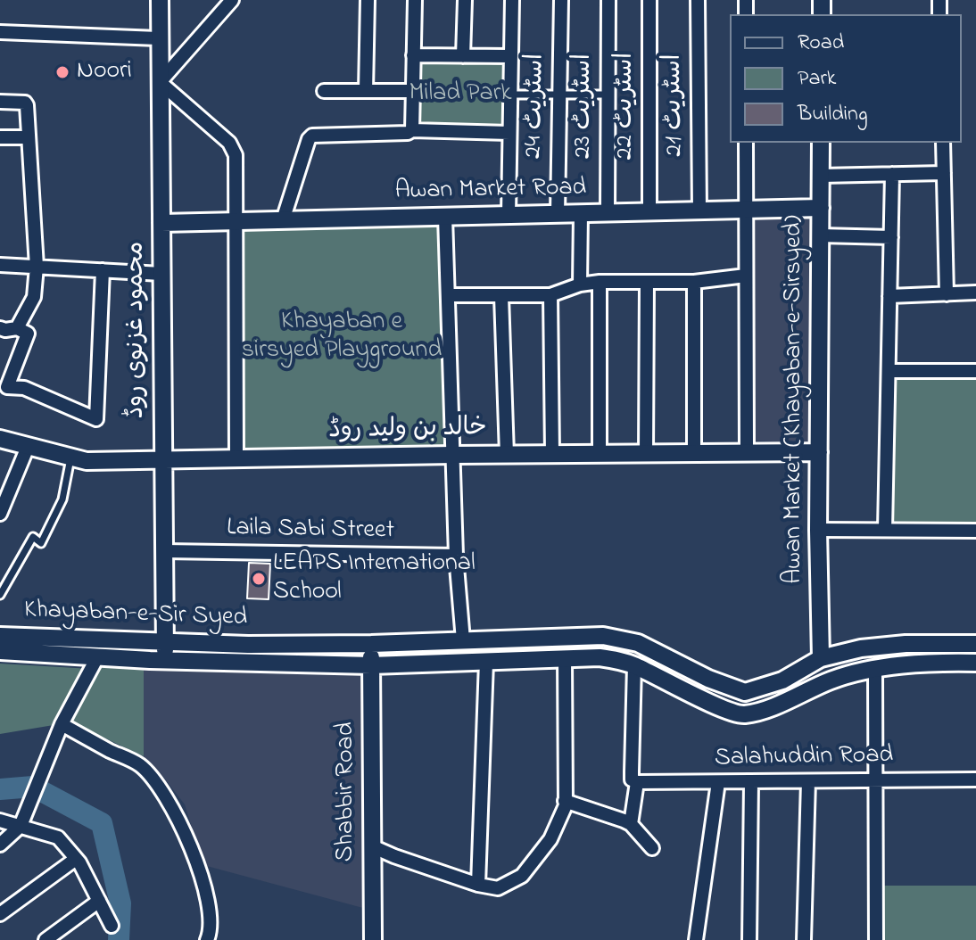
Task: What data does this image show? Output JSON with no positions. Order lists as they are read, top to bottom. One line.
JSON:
{"streets":{"street":["اسٹریٹ 21","اسٹریٹ 24","اسٹریٹ 23","اسٹریٹ 22","Awan Market Road","محمود غزنوی روڈ","Awan Market (Khayaban-e-Sirsyed)","خالد بن ولید روڈ","Laila Sabi Street","Khayaban-e-Sir Syed","Salahuddin Road","Shabbir Road"]},"crossings":[["اسٹریٹ 21","Awan Market Road"],["اسٹریٹ 24","Awan Market Road"],["اسٹریٹ 23","Awan Market Road"],["اسٹریٹ 22","Awan Market Road"],["Awan Market Road","محمود غزنوی روڈ"],["Awan Market Road","Awan Market (Khayaban-e-Sirsyed)"],["محمود غزنوی روڈ","خالد بن ولید روڈ"],["محمود غزنوی روڈ","Laila Sabi Street"],["محمود غزنوی روڈ","Khayaban-e-Sir Syed"],["Awan Market (Khayaban-e-Sirsyed)","خالد بن ولید روڈ"],["Awan Market (Khayaban-e-Sirsyed)","Khayaban-e-Sir Syed"],["Khayaban-e-Sir Syed","Shabbir Road"]],"parks":["Milad Park","Khayaban e sirsyed Playground"],"places":["Noori","LEAPS International School"],"legend":["Road","Park","Building"]}
